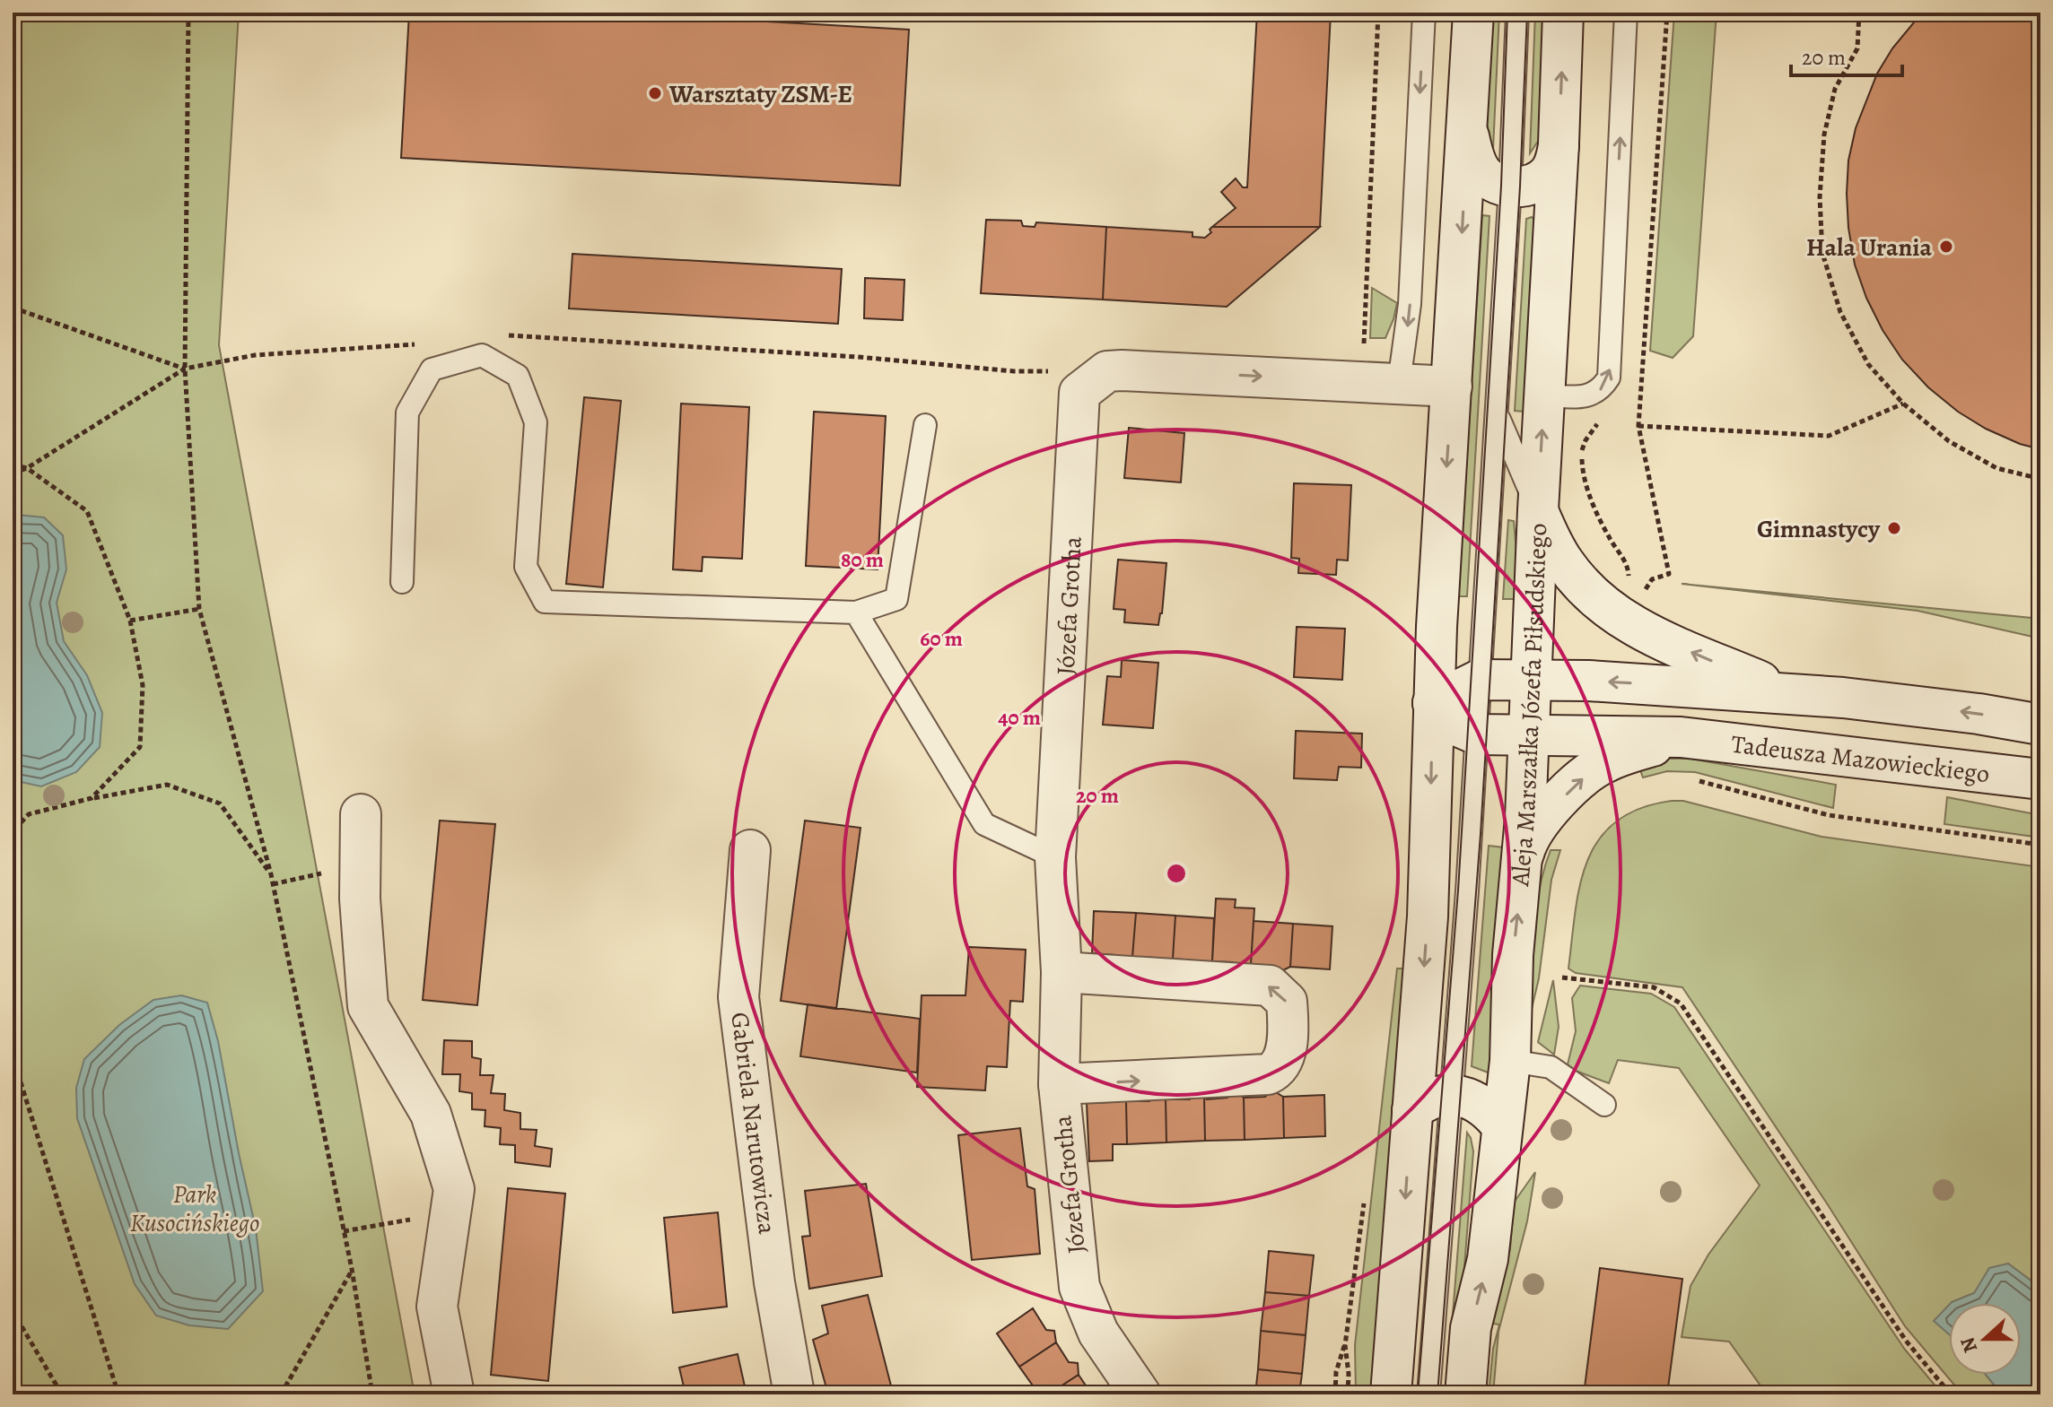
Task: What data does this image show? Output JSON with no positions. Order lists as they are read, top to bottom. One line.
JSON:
{"streets":{"street":["Józefa Grotha","Aleja Marszałka Józefa Piłsudskiego","Tadeusza Mazowieckiego","Gabriela Narutowicza"]},"crossings":[["Aleja Marszałka Józefa Piłsudskiego","Tadeusza Mazowieckiego"]],"parks":["Park Kusocińskiego"],"places":["Warsztaty ZSM-E","Hala Urania","Gimnastycy"],"scale_bar":"20 m","north":"left","rings":["80 m","60 m","40 m","20 m"]}
